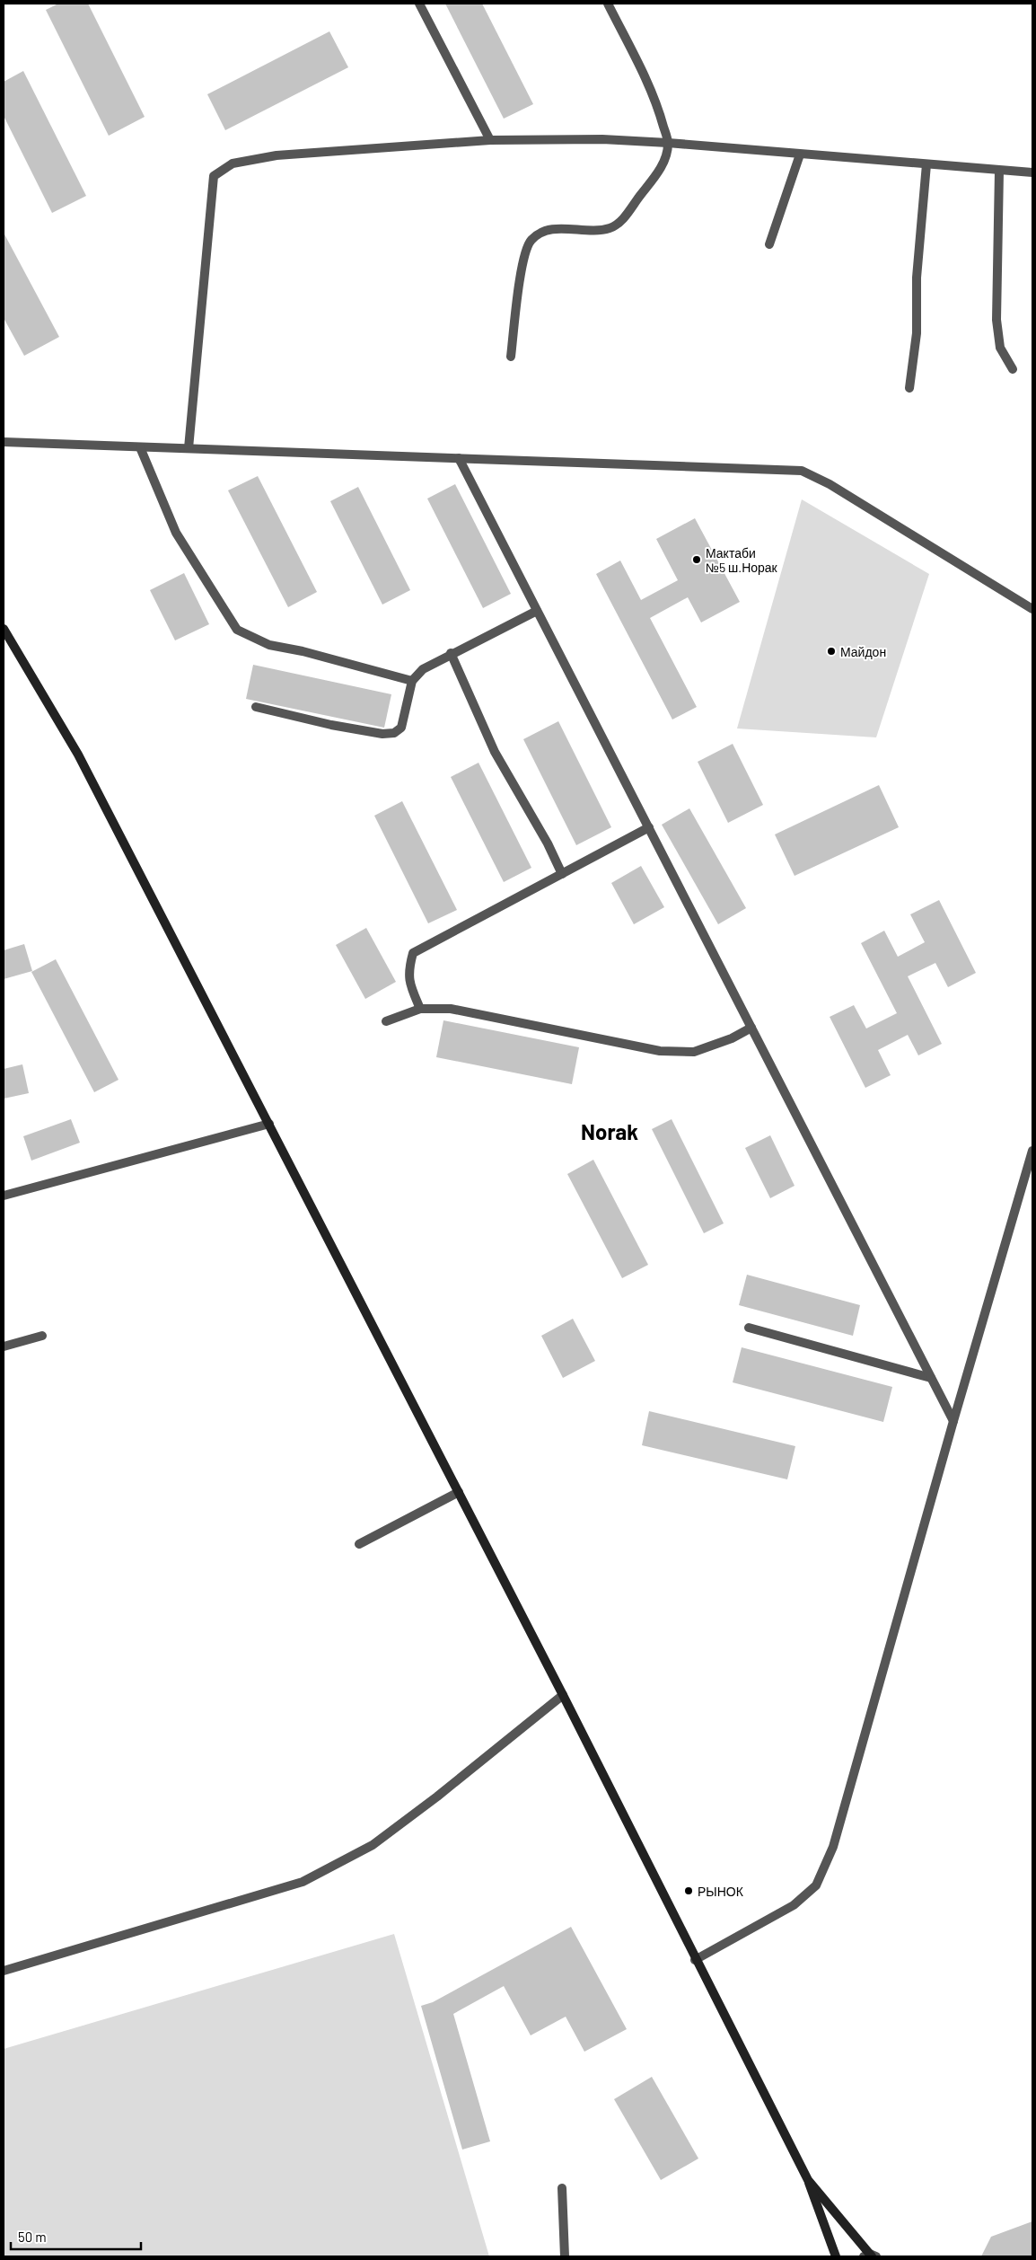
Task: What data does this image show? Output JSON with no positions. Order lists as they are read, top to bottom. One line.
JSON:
{"districts":["Norak"],"places":["Мактаби №5 ш.Норак","Майдон","РЫНОК"],"scale_bar":"50 m"}
